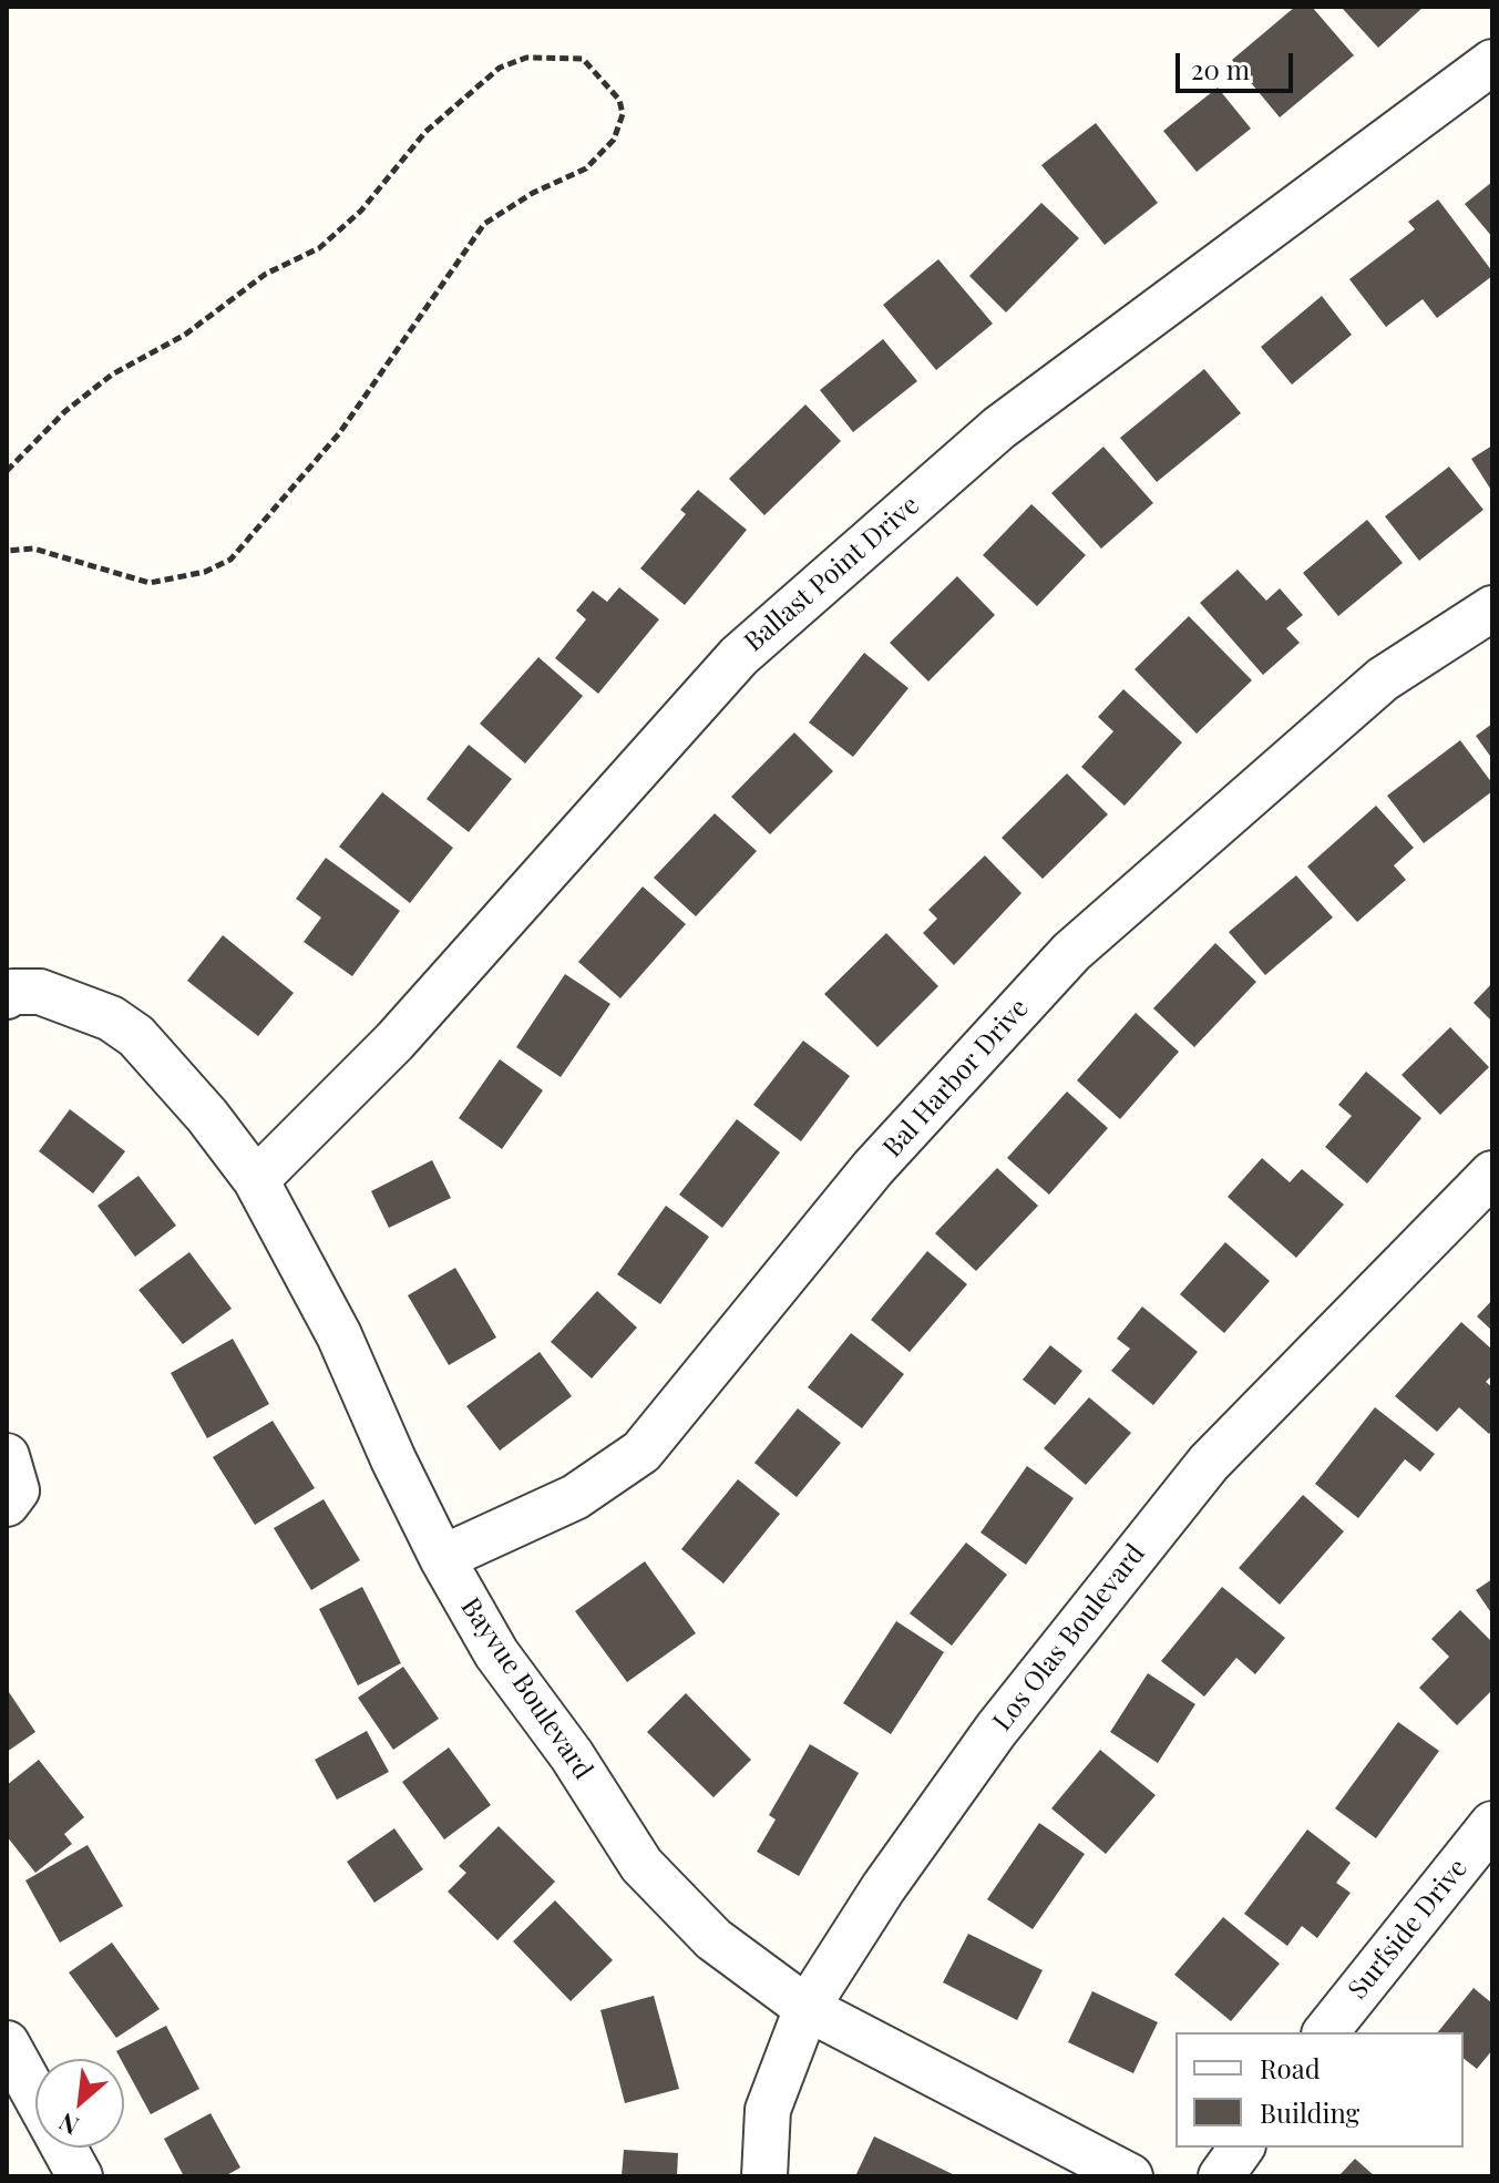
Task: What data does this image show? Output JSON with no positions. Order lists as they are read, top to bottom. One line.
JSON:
{"streets":{"street":["Ballast Point Drive","Bal Harbor Drive","Los Olas Boulevard","Bayvue Boulevard","Surfside Drive"]},"crossings":[["Ballast Point Drive","Bayvue Boulevard"],["Bal Harbor Drive","Bayvue Boulevard"],["Los Olas Boulevard","Bayvue Boulevard"]],"legend":["Road","Building"],"scale_bar":"20 m","north":"bottom left"}
